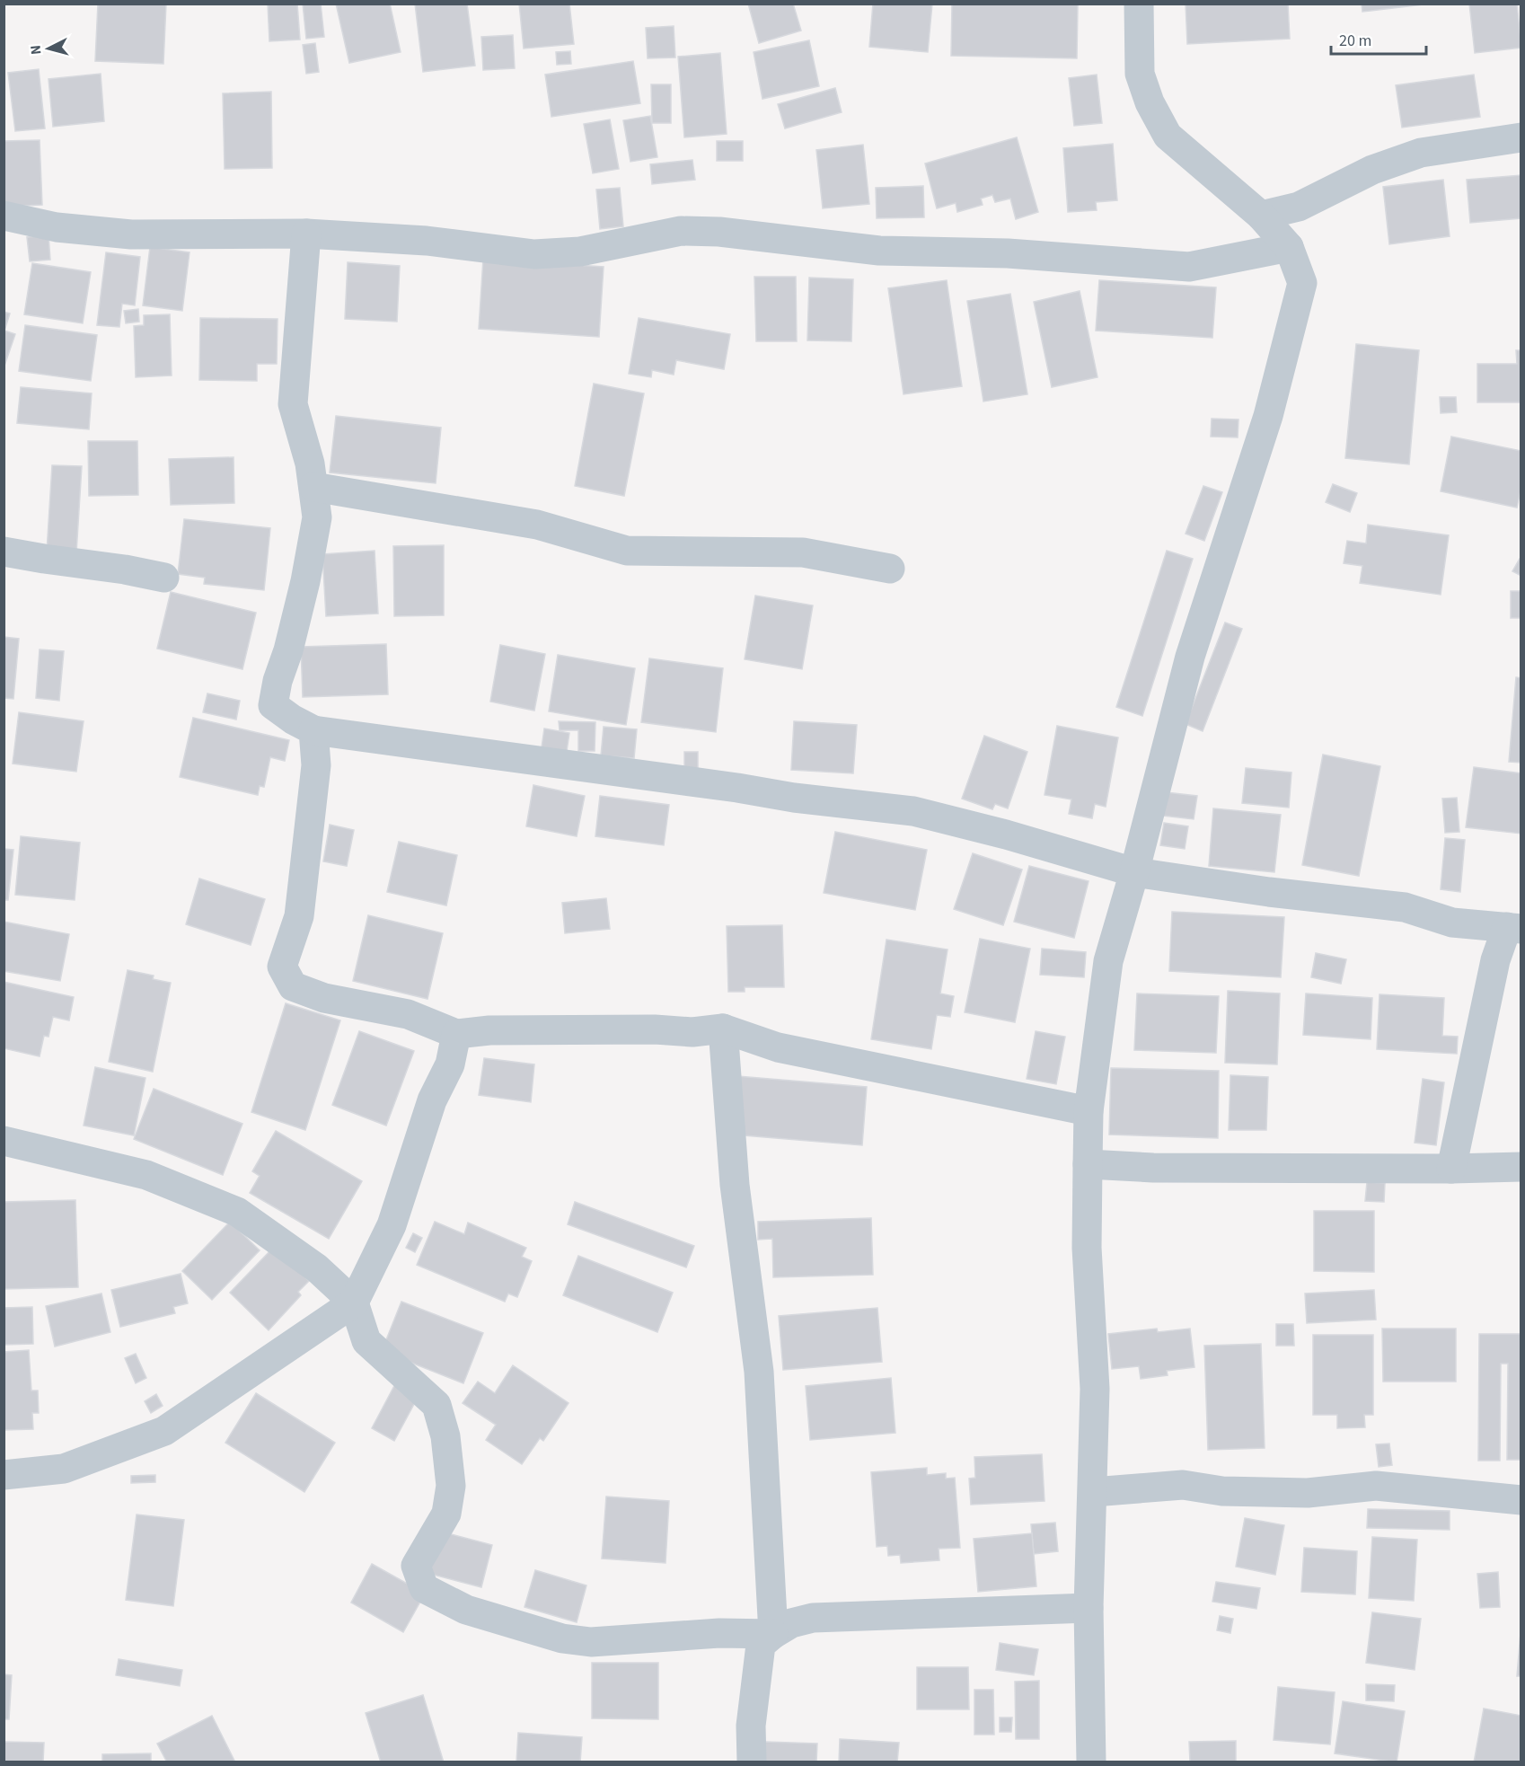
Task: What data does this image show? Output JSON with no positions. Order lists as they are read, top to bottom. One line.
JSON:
{"scale_bar":"20 m","north":"left"}
